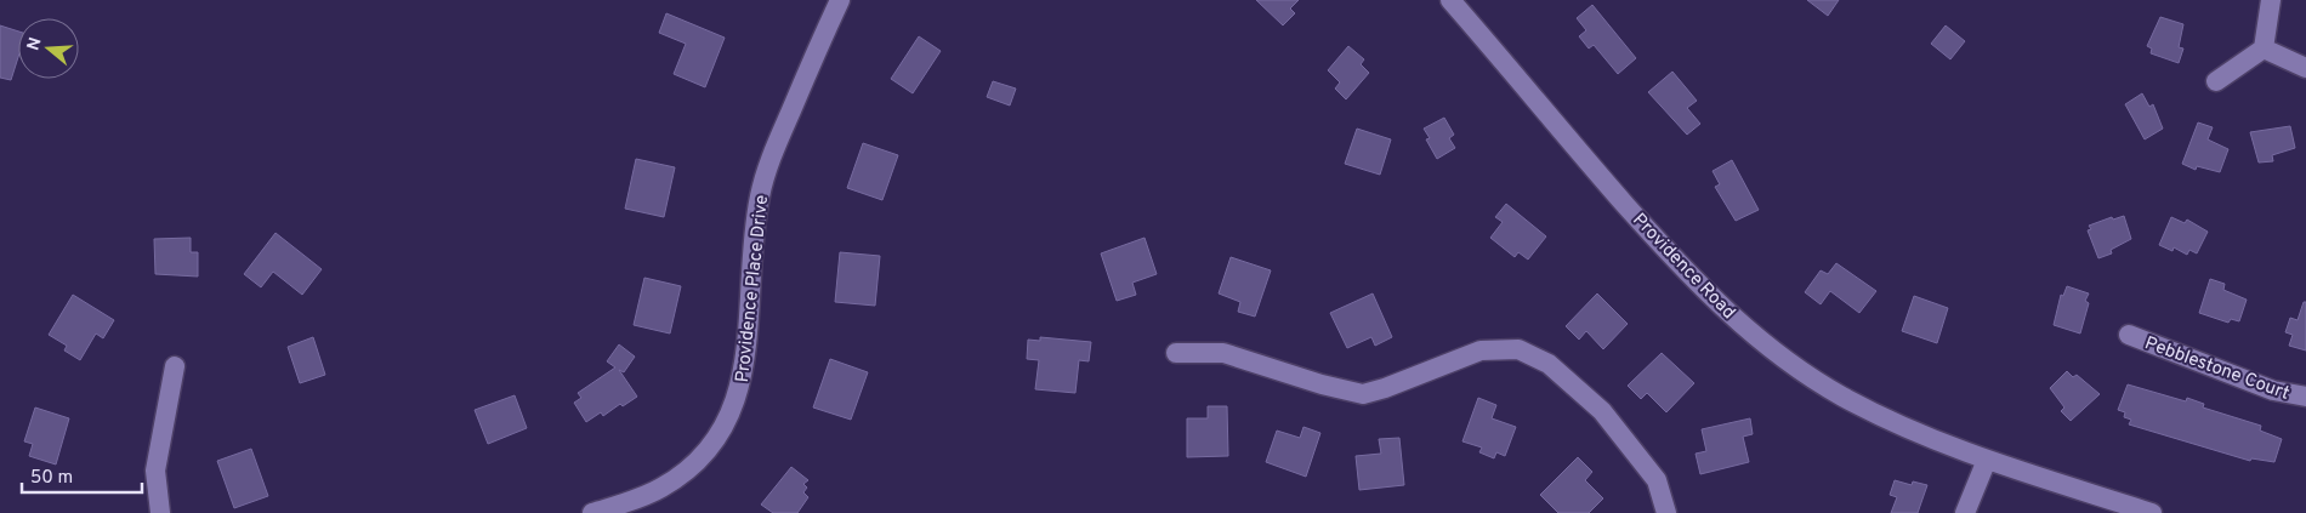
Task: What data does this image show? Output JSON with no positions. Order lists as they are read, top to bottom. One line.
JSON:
{"streets":{"street":["Providence Road","Providence Place Drive","Pebblestone Court"]},"scale_bar":"50 m","north":"left"}
